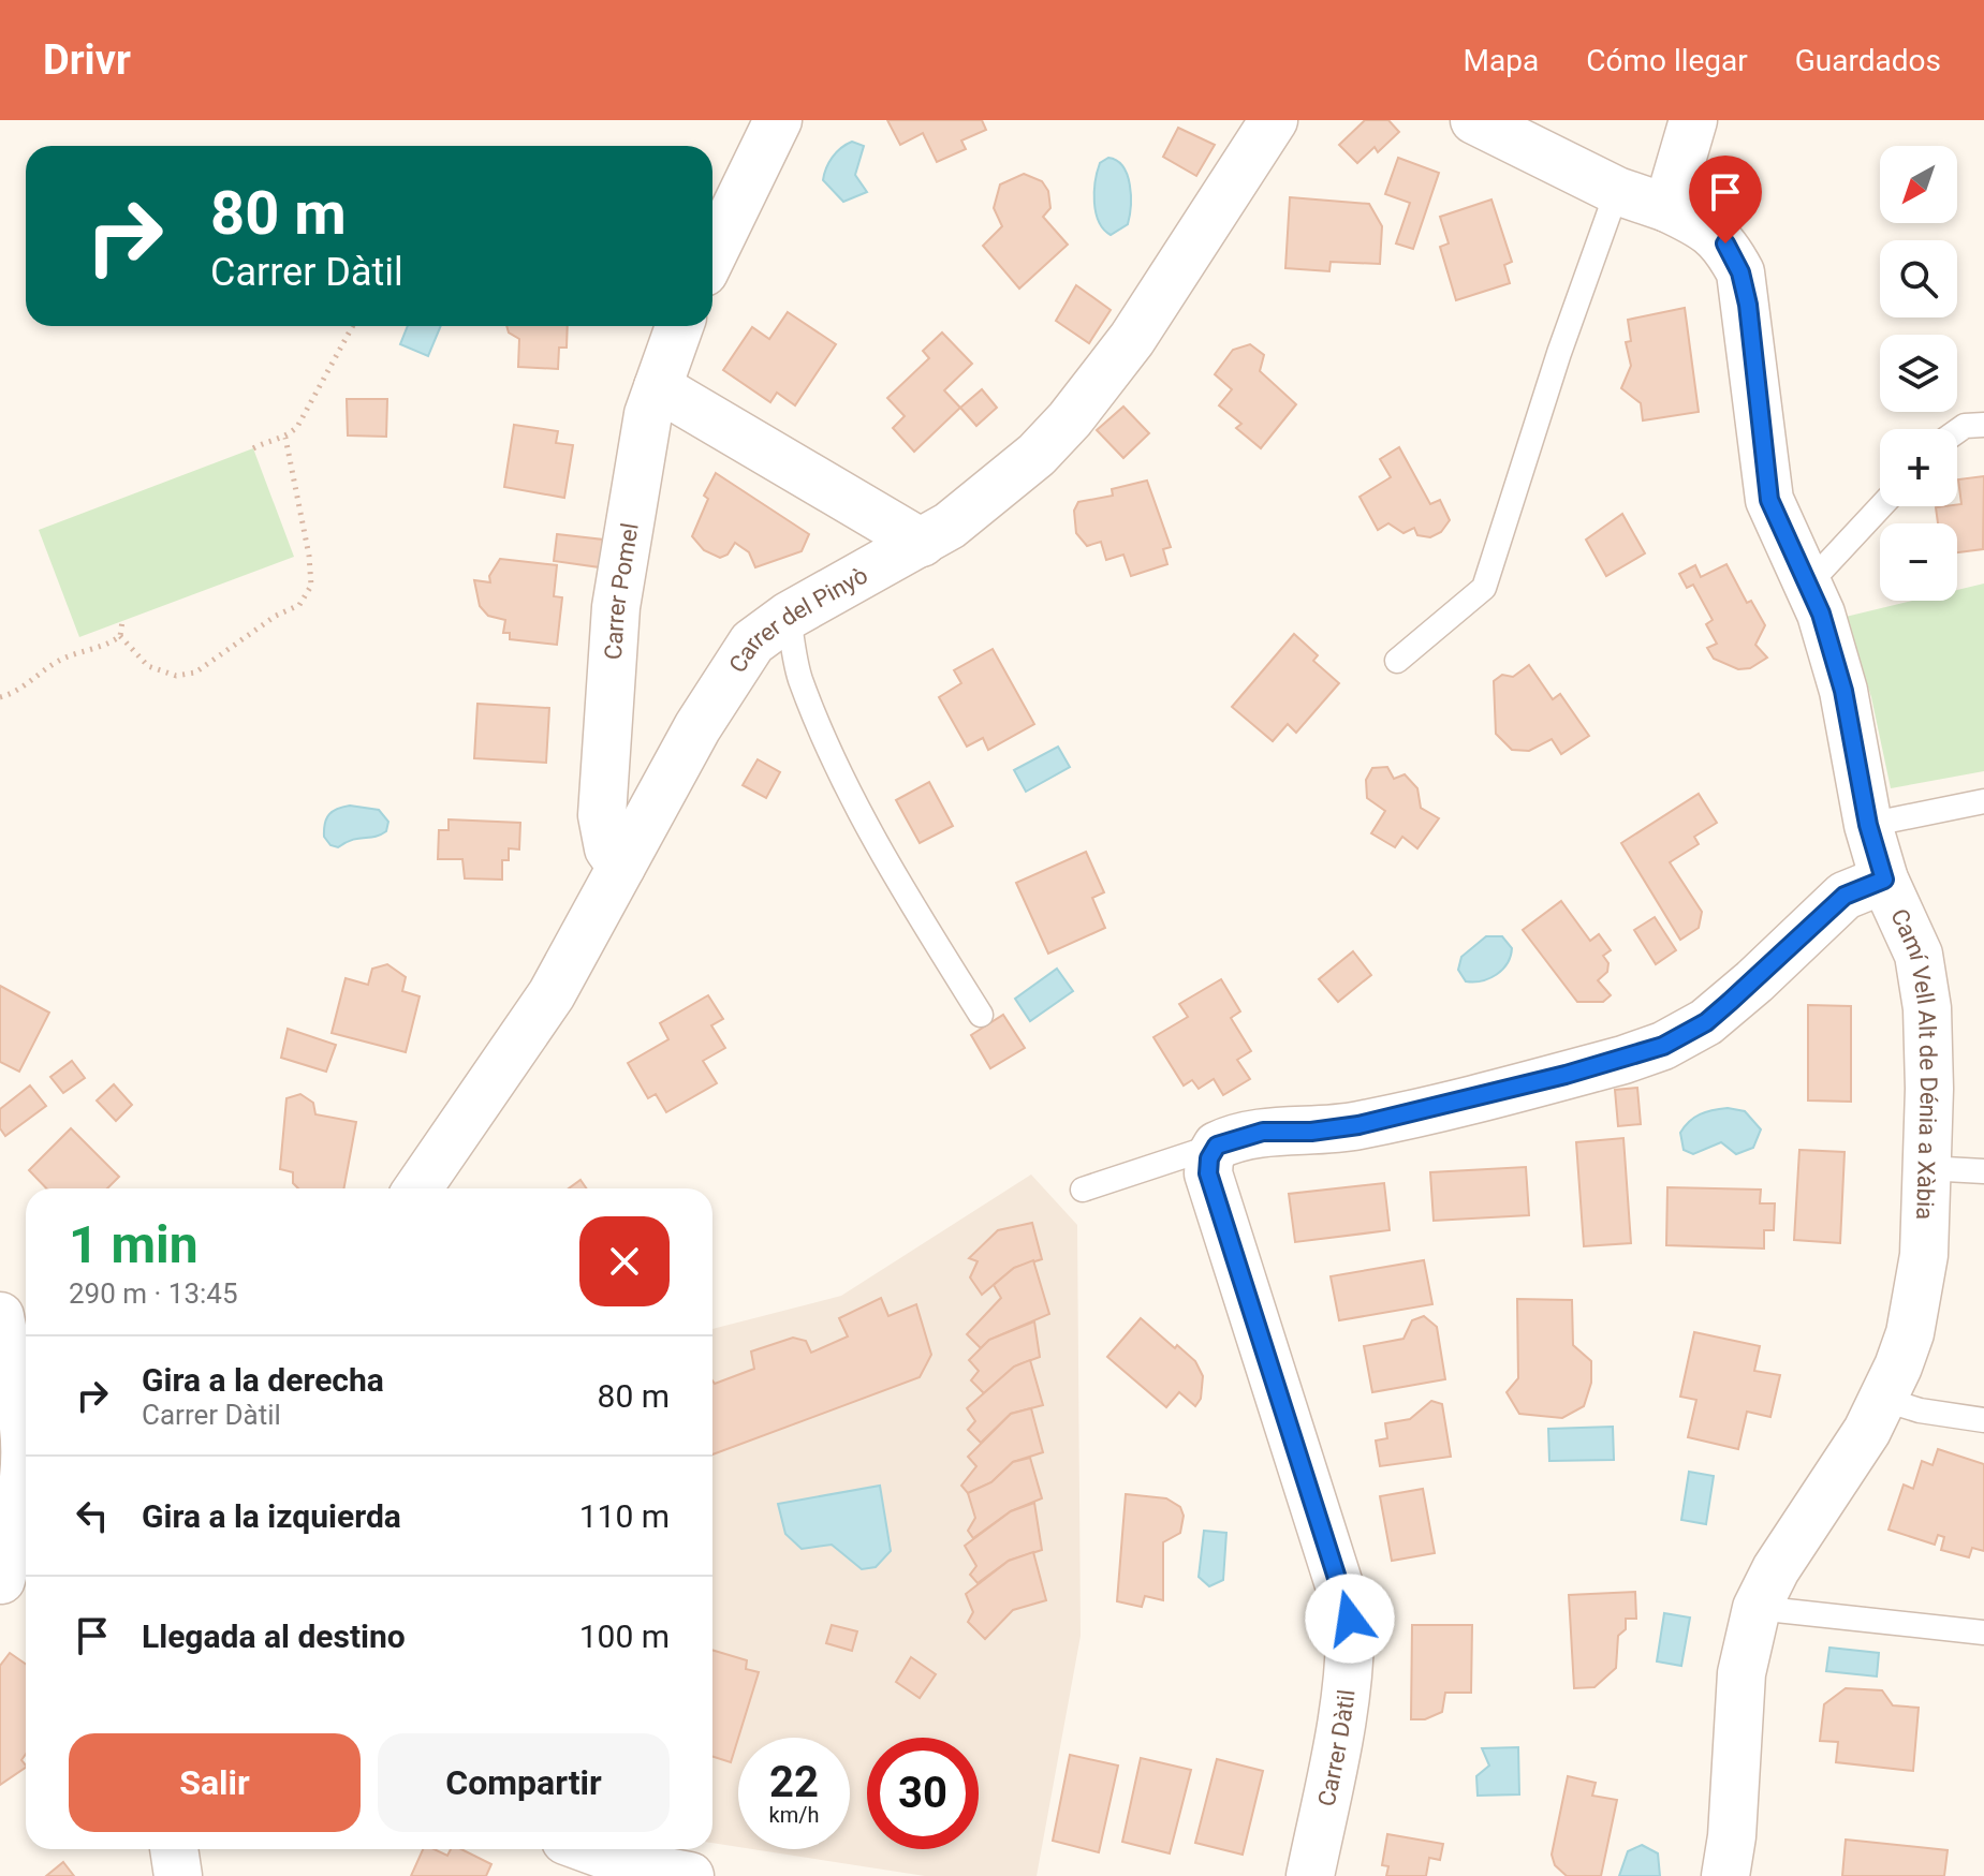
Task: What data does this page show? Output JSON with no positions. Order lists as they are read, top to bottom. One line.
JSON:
{"streets":{"street":["Carrer Pomel","Carrer del Pinyò","Camí Vell Alt de Dénia a Xàbia","Carrer Dàtil"]},"crossings":[["Carrer Pomel","Carrer del Pinyò"]],"north":"bottom left","page":{"header":"Drivr","nav":["Mapa","Cómo llegar","Guardados"],"map_buttons":["+","−"],"turn":["80 m","Carrer Dàtil"],"heading":["1 min","290 m · 13:45"],"list":[{"name":"Gira a la derecha","note":"Carrer Dàtil","value":"80 m"},{"name":"Gira a la izquierda","value":"110 m"},{"name":"Llegada al destino","value":"100 m"}],"buttons":["Salir","Compartir"],"speed":"22 km/h","limit":"30"}}
